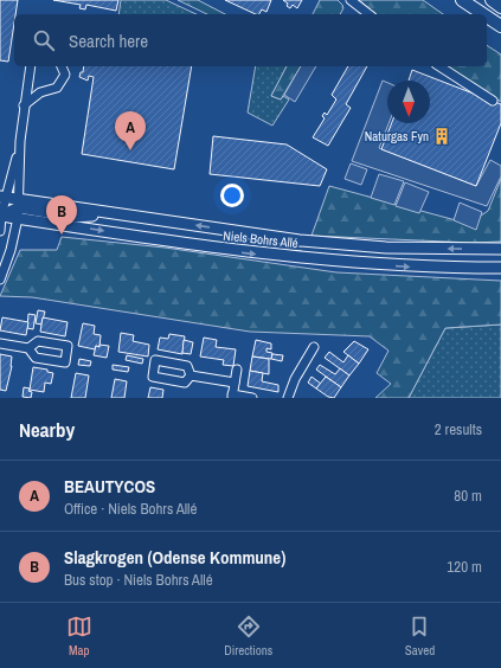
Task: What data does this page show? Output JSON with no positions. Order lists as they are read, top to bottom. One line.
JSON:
{"streets":{"street":["Niels Bohrs Allé"]},"places":{"building":["Naturgas Fyn"]},"north":"bottom","page":{"search":"Search here","pins":["A","B"],"heading":["Nearby","2 results"],"list":[{"mark":"A","name":"BEAUTYCOS","note":"Office · Niels Bohrs Allé","value":"80 m"},{"mark":"B","name":"Slagkrogen (Odense Kommune)","note":"Bus stop · Niels Bohrs Allé","value":"120 m"}],"nav":["Map","Directions","Saved"]}}
